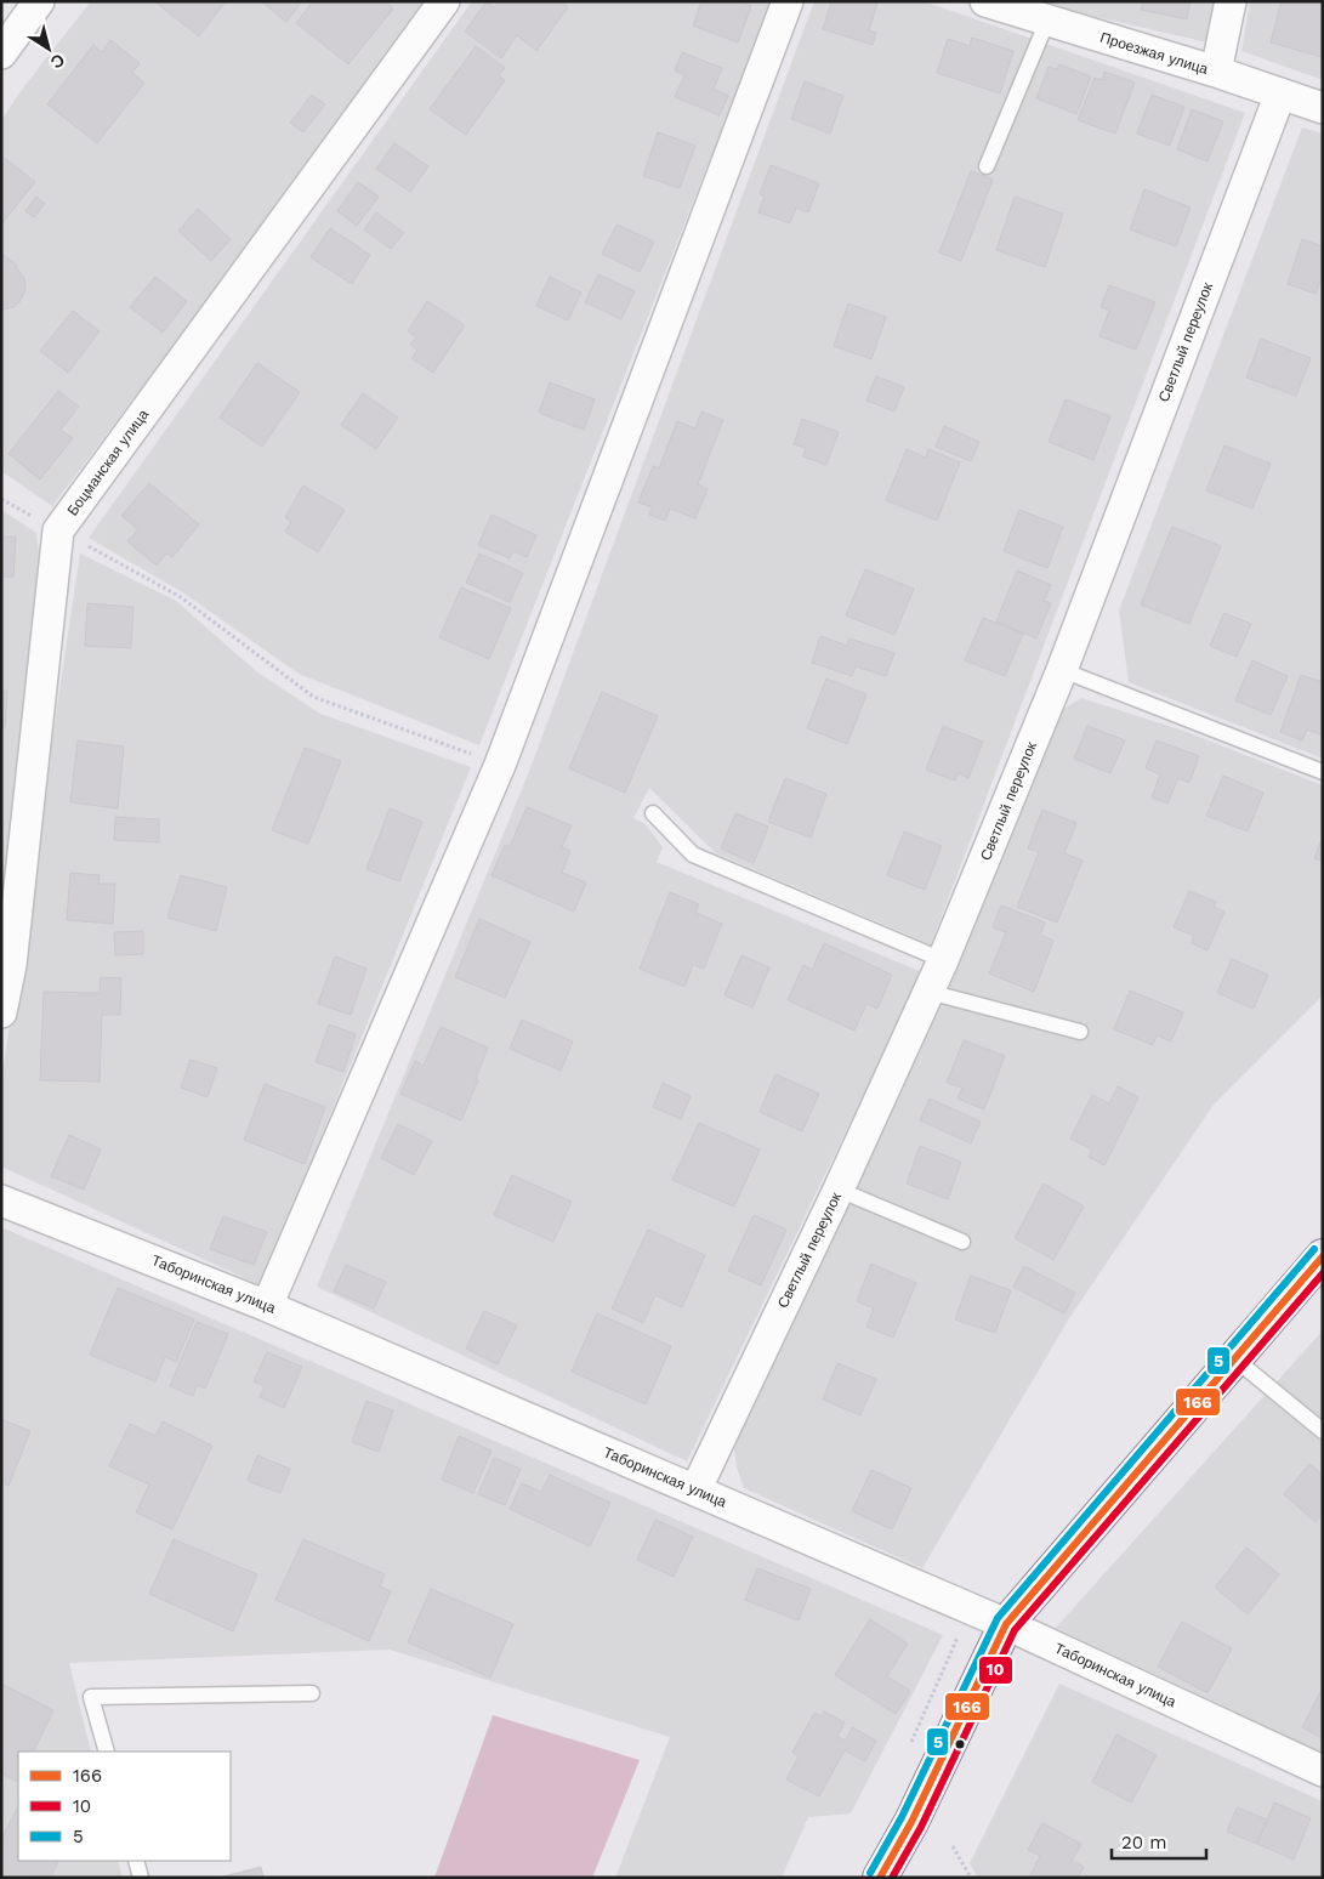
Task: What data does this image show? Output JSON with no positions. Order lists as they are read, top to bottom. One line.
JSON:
{"streets":{"street":["Проезжая улица","Светлый переулок","Боцманская улица","Таборинская улица"]},"crossings":[["Проезжая улица","Светлый переулок"],["Светлый переулок","Таборинская улица"]],"lines":["transit line 5","transit line 166","transit line 10"],"legend":["166","10","5"],"scale_bar":"20 m","north":"bottom right"}
